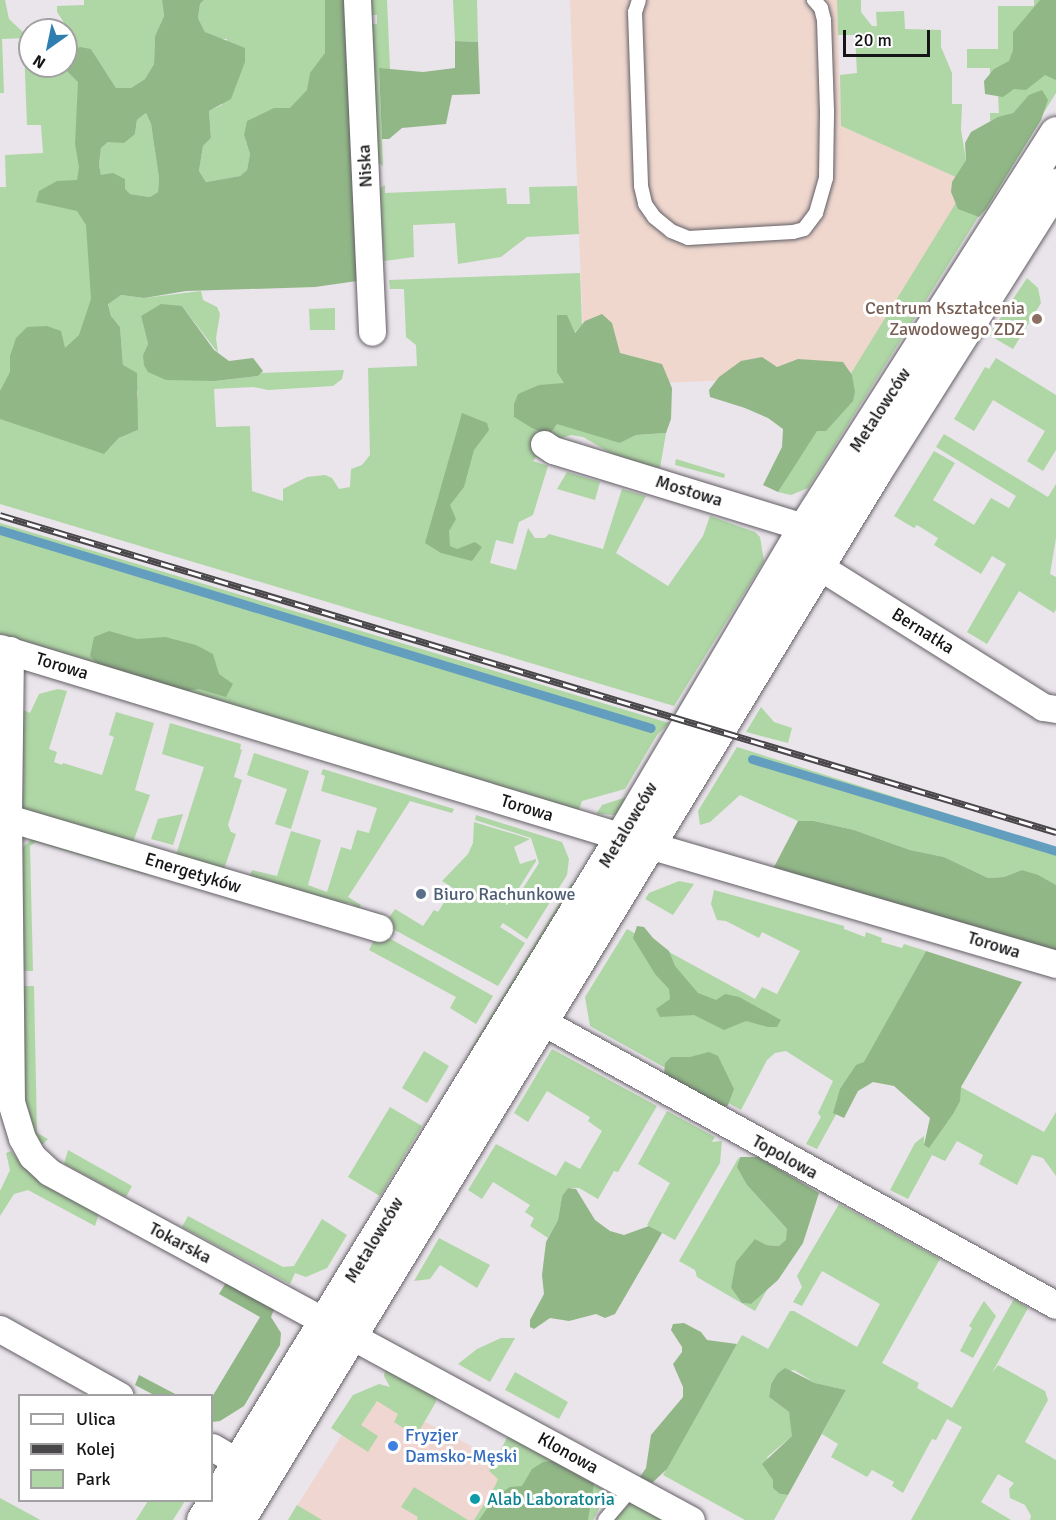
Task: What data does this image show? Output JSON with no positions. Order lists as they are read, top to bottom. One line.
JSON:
{"streets":{"street":["Niska","Metalowców","Mostowa","Bernatka","Torowa","Energetyków","Topolowa","Tokarska","Klonowa"]},"crossings":[["Metalowców","Mostowa"],["Metalowców","Bernatka"],["Metalowców","Torowa"],["Metalowców","Topolowa"],["Metalowców","Tokarska"],["Metalowców","Klonowa"],["Mostowa","Bernatka"],["Torowa","Tokarska"],["Energetyków","Tokarska"],["Tokarska","Klonowa"]],"places":["Centrum Kształcenia Zawodowego ZDZ","Biuro Rachunkowe","Fryzjer Damsko-Męski","Alab Laboratoria"],"legend":["Ulica","Kolej","Park"],"scale_bar":"20 m","north":"bottom left"}
